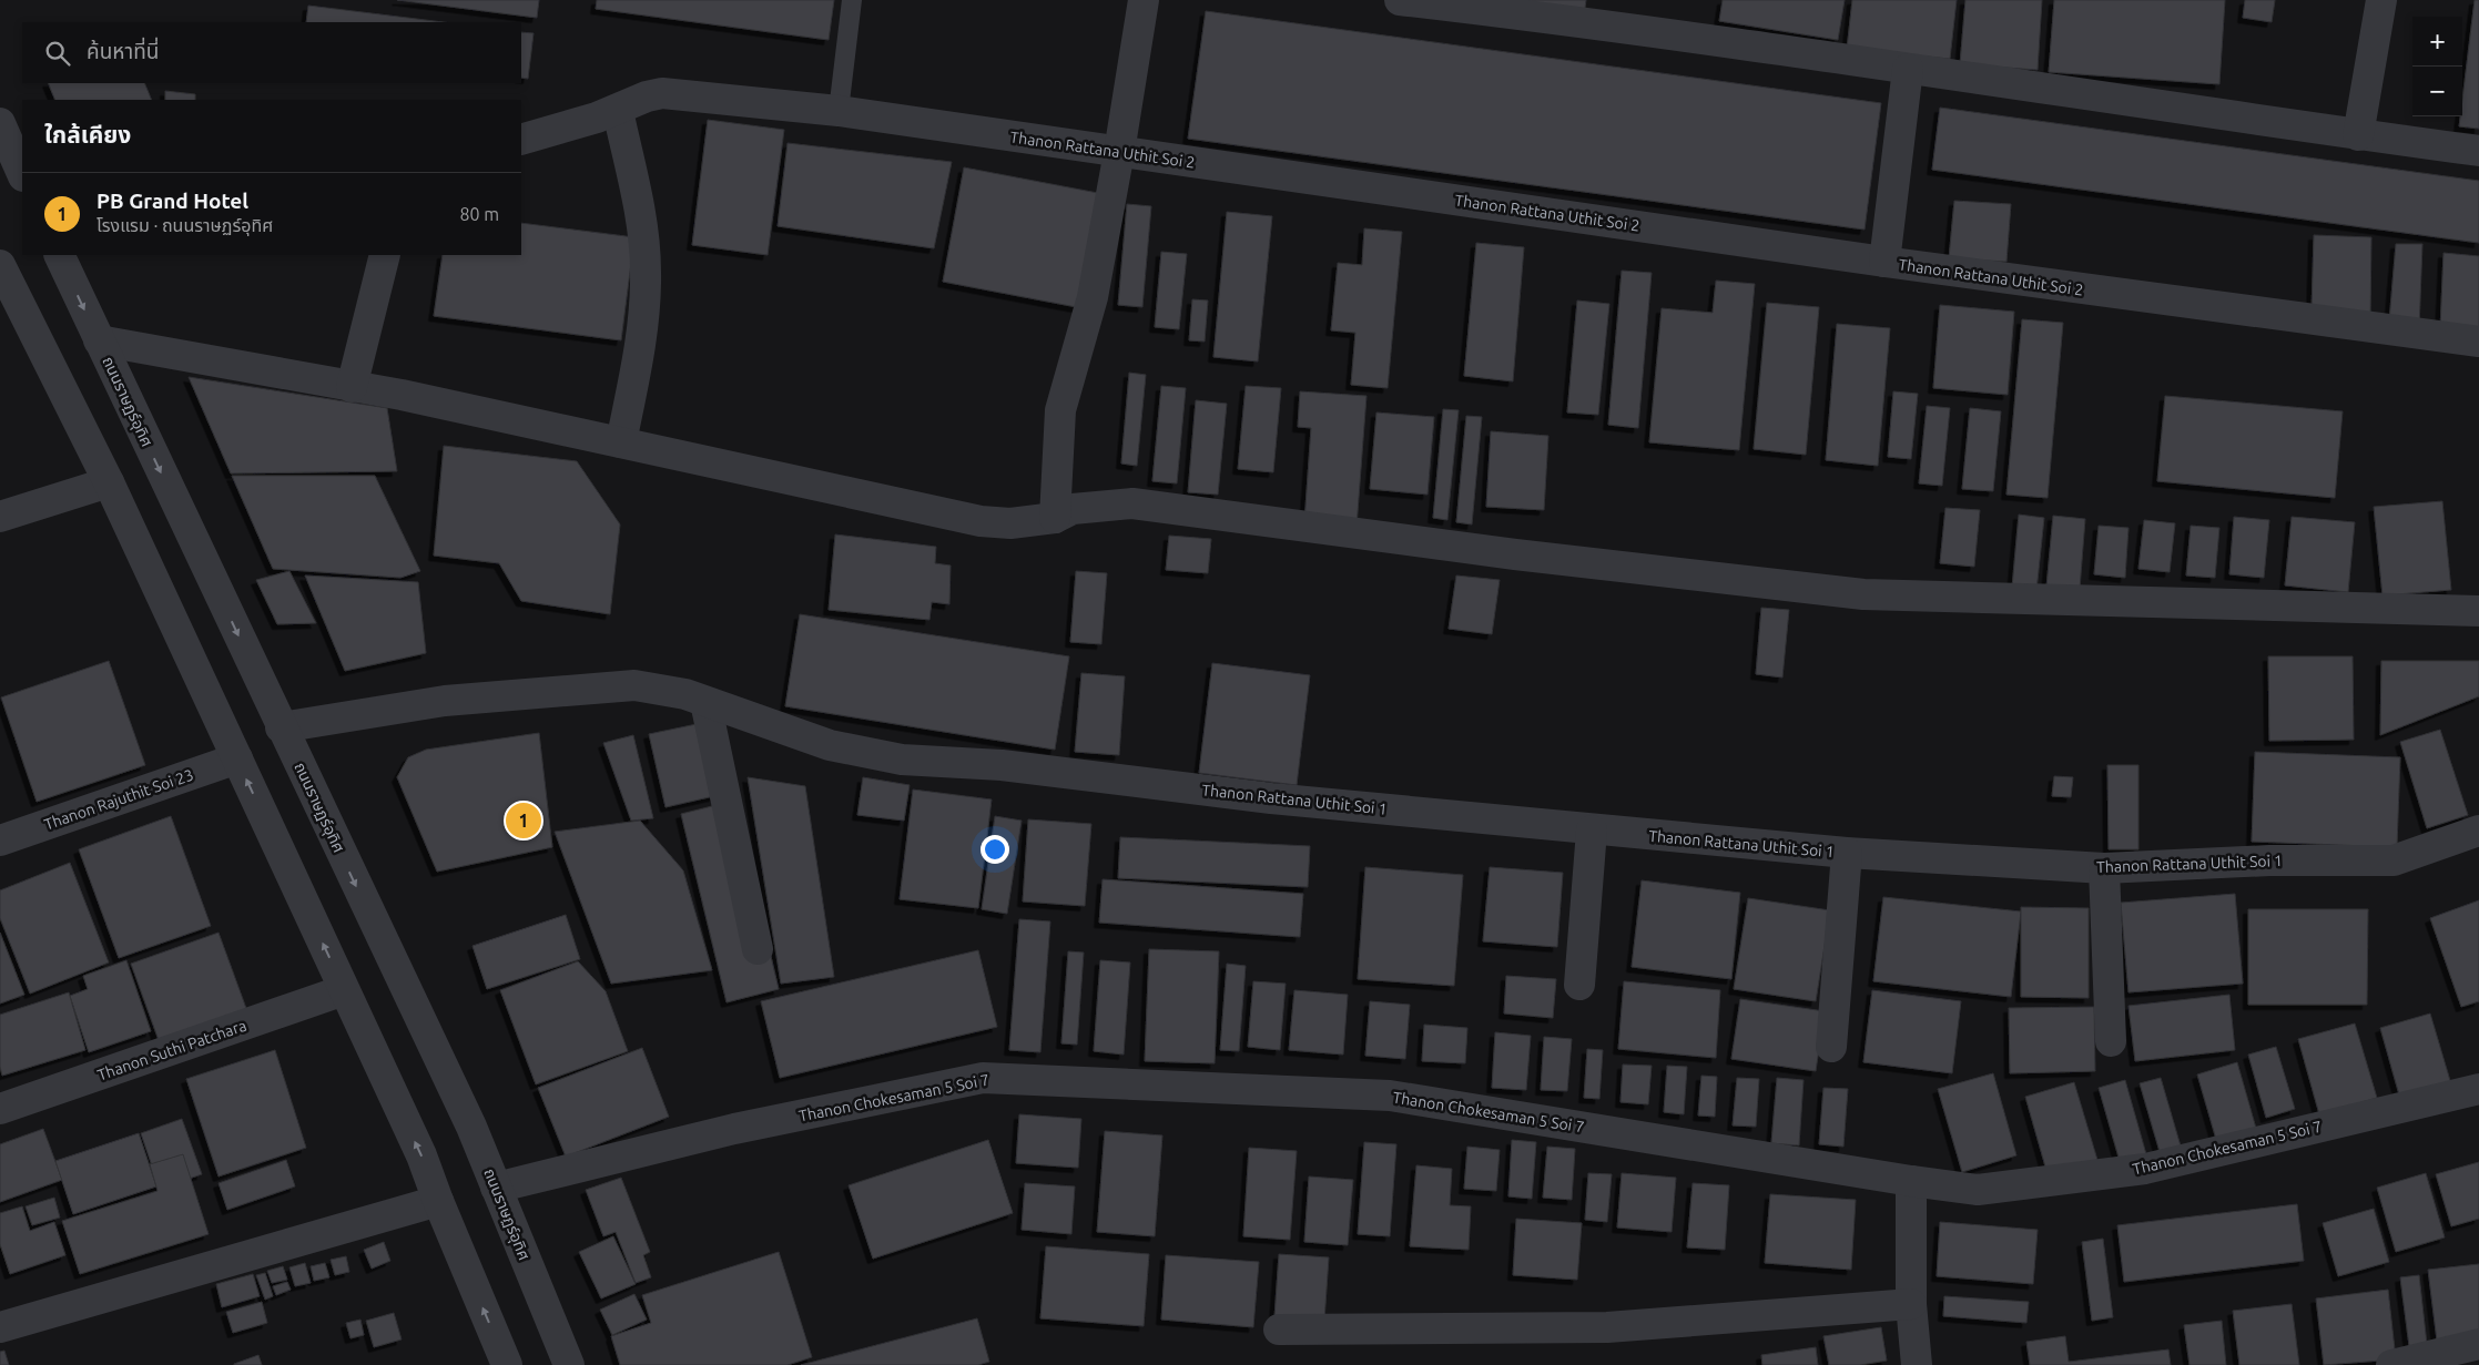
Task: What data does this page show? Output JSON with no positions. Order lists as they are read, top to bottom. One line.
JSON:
{"streets":{"street":["Thanon Rattana Uthit Soi 2","ถนนราษฏร์อุทิศ","Thanon Rajuthit Soi 23","Thanon Rattana Uthit Soi 1","Thanon Suthi Patchara","Thanon Chokesaman 5 Soi 7"]},"crossings":[["ถนนราษฏร์อุทิศ","Thanon Rattana Uthit Soi 1"],["ถนนราษฏร์อุทิศ","Thanon Chokesaman 5 Soi 7"]],"page":{"map_buttons":["+","−"],"search":"ค้นหาที่นี่","heading":"ใกล้เคียง","list":[{"mark":"1","name":"PB Grand Hotel","note":"โรงแรม · ถนนราษฏร์อุทิศ","value":"80 m"}],"pins":"1"}}
